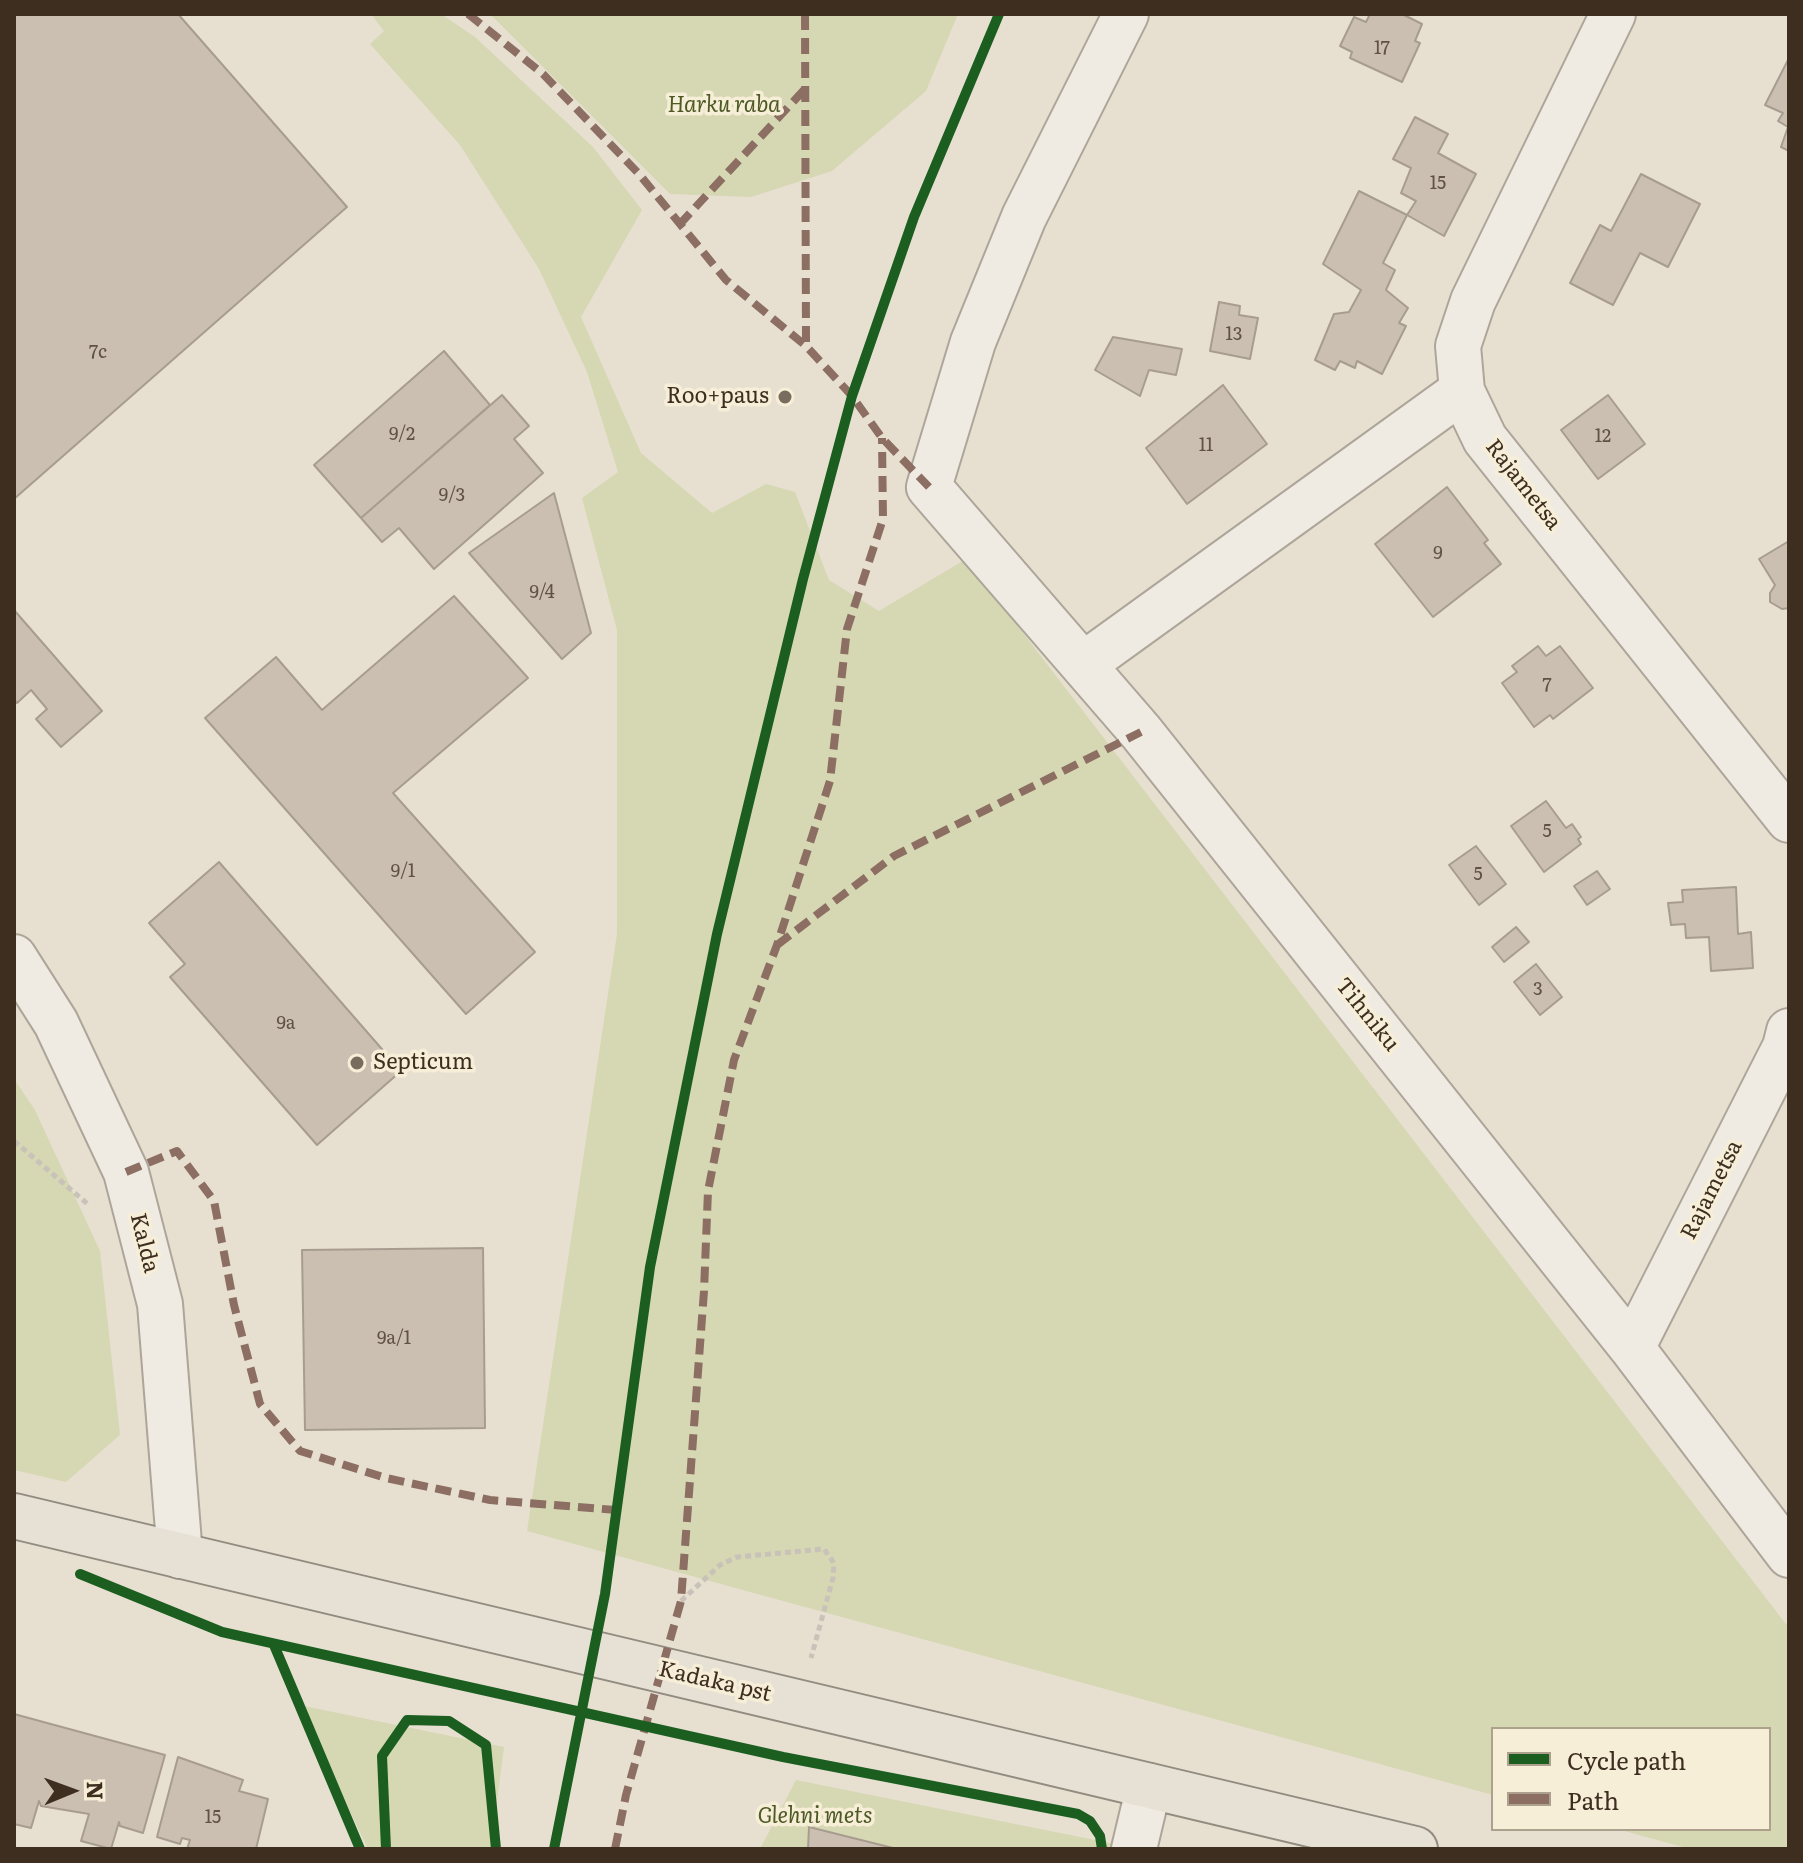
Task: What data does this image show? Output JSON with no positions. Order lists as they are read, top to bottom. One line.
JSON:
{"streets":{"main road":["Kadaka pst"],"street":["Rajametsa","Tihniku","Kalda"]},"crossings":[["Rajametsa","Tihniku"],["Kalda","Kadaka pst"]],"parks":["Harku raba","Glehni mets"],"places":["Roo+paus","Septicum"],"house_numbers":["17","15","13","7c","9/2","12","11","9/3","9","9/4","7","5","9/1","5","3","9a","9a/1","15"],"legend":["Cycle path","Path"],"north":"right"}
